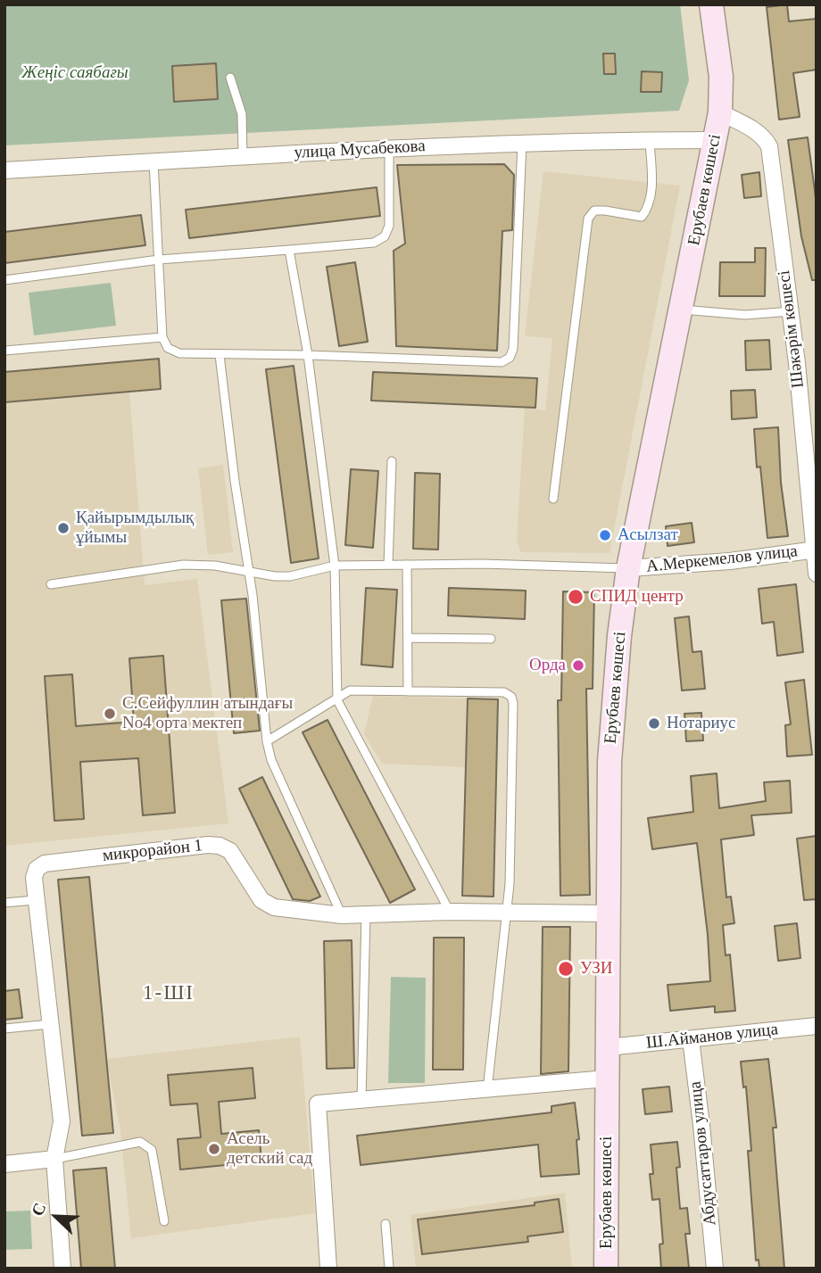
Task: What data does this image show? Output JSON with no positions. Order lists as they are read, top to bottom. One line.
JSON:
{"streets":{"main road":["Ерубаев көшесі"],"street":["улица Мусабекова","Шәкәрім көшесі","А.Меркемелов улица","микрорайон 1","Ш.Айманов улица","Абдусаттаров улица"]},"crossings":[["улица Мусабекова","Ерубаев көшесі"],["Ерубаев көшесі","Шәкәрім көшесі"],["Ерубаев көшесі","А.Меркемелов улица"],["Ерубаев көшесі","микрорайон 1"],["Ерубаев көшесі","Ш.Айманов улица"],["Шәкәрім көшесі","А.Меркемелов улица"],["Ш.Айманов улица","Абдусаттаров улица"]],"districts":["1-ШІ"],"parks":["Жеңіс саябағы"],"places":["Қайырымдылық ұйымы","Асылзат","СПИД центр","Орда","С.Сейфуллин атындағы No4 орта мектеп","Нотариус","УЗИ","Асель детский сад"],"north":"top left"}
